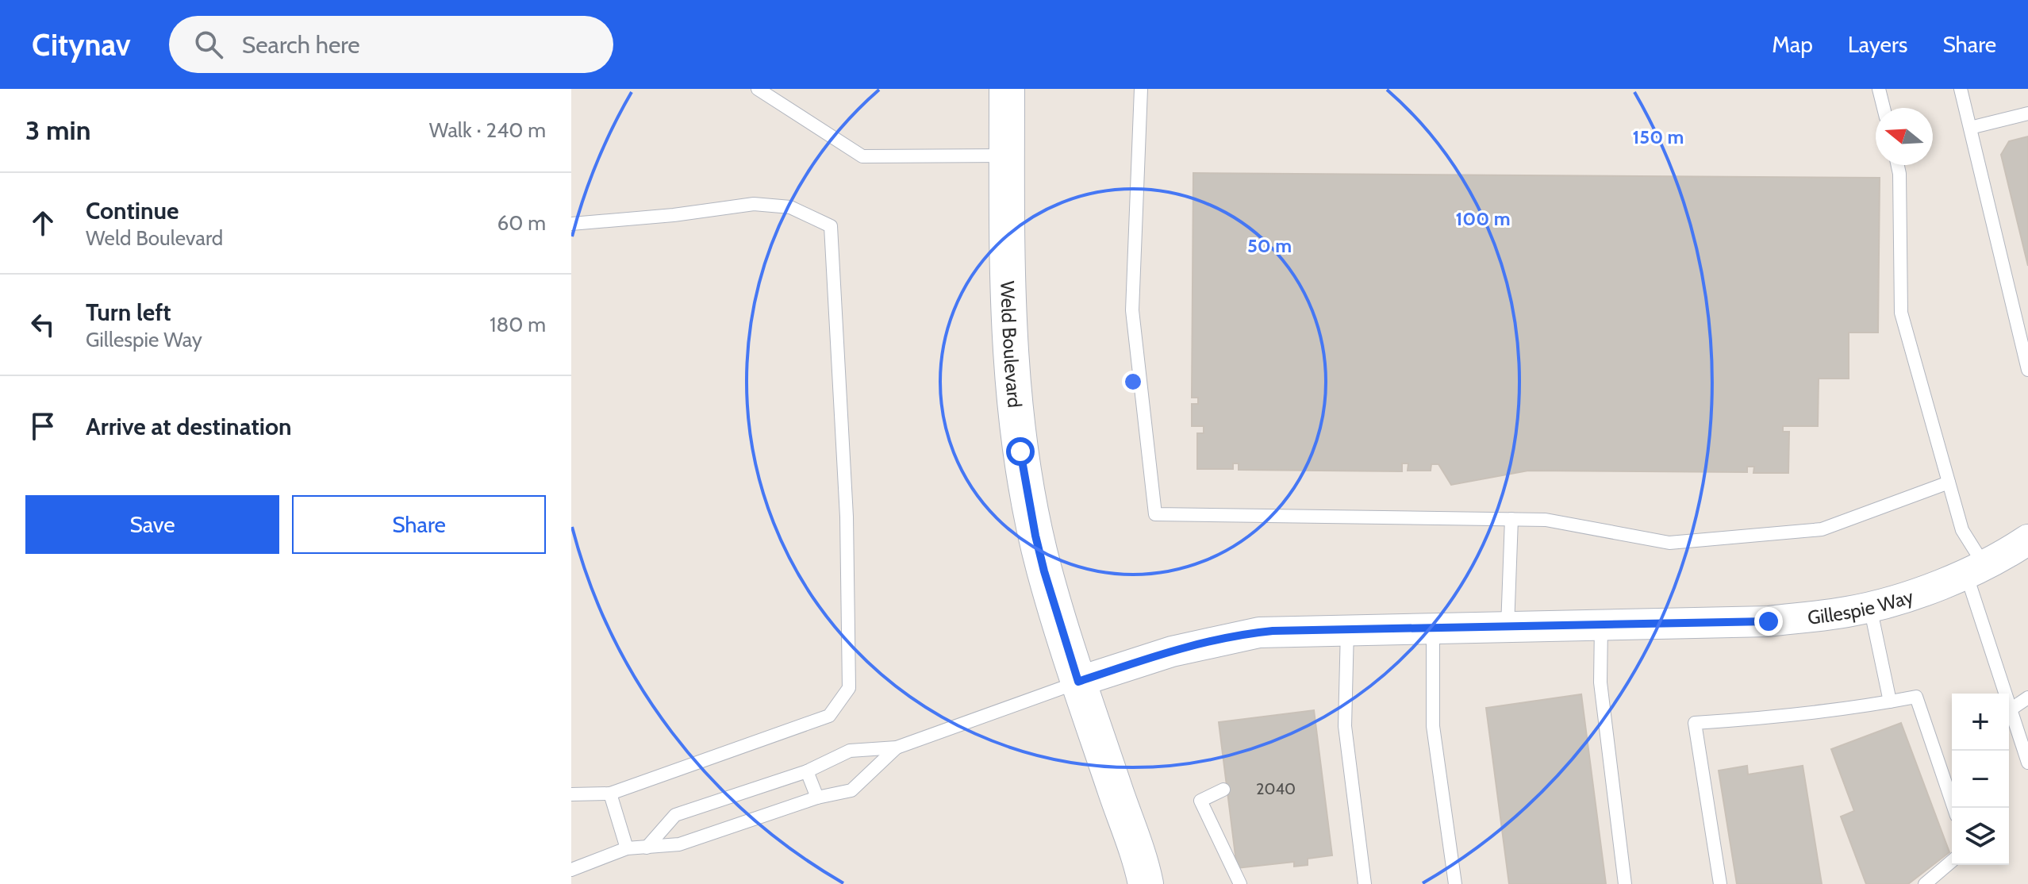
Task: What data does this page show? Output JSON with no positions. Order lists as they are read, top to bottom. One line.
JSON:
{"streets":{"main road":["Weld Boulevard"],"street":["Gillespie Way"]},"crossings":[["Weld Boulevard","Gillespie Way"]],"house_numbers":["2040"],"north":"left","page":{"header":"Citynav","search":"Search here","nav":["Map","Layers","Share"],"heading":["3 min","Walk · 240 m"],"list":[["Continue","Weld Boulevard","60 m"],["Turn left","Gillespie Way","180 m"],"Arrive at destination"],"buttons":["Save","Share"],"map_buttons":["+","−"]},"rings":["150 m","100 m","50 m"]}
